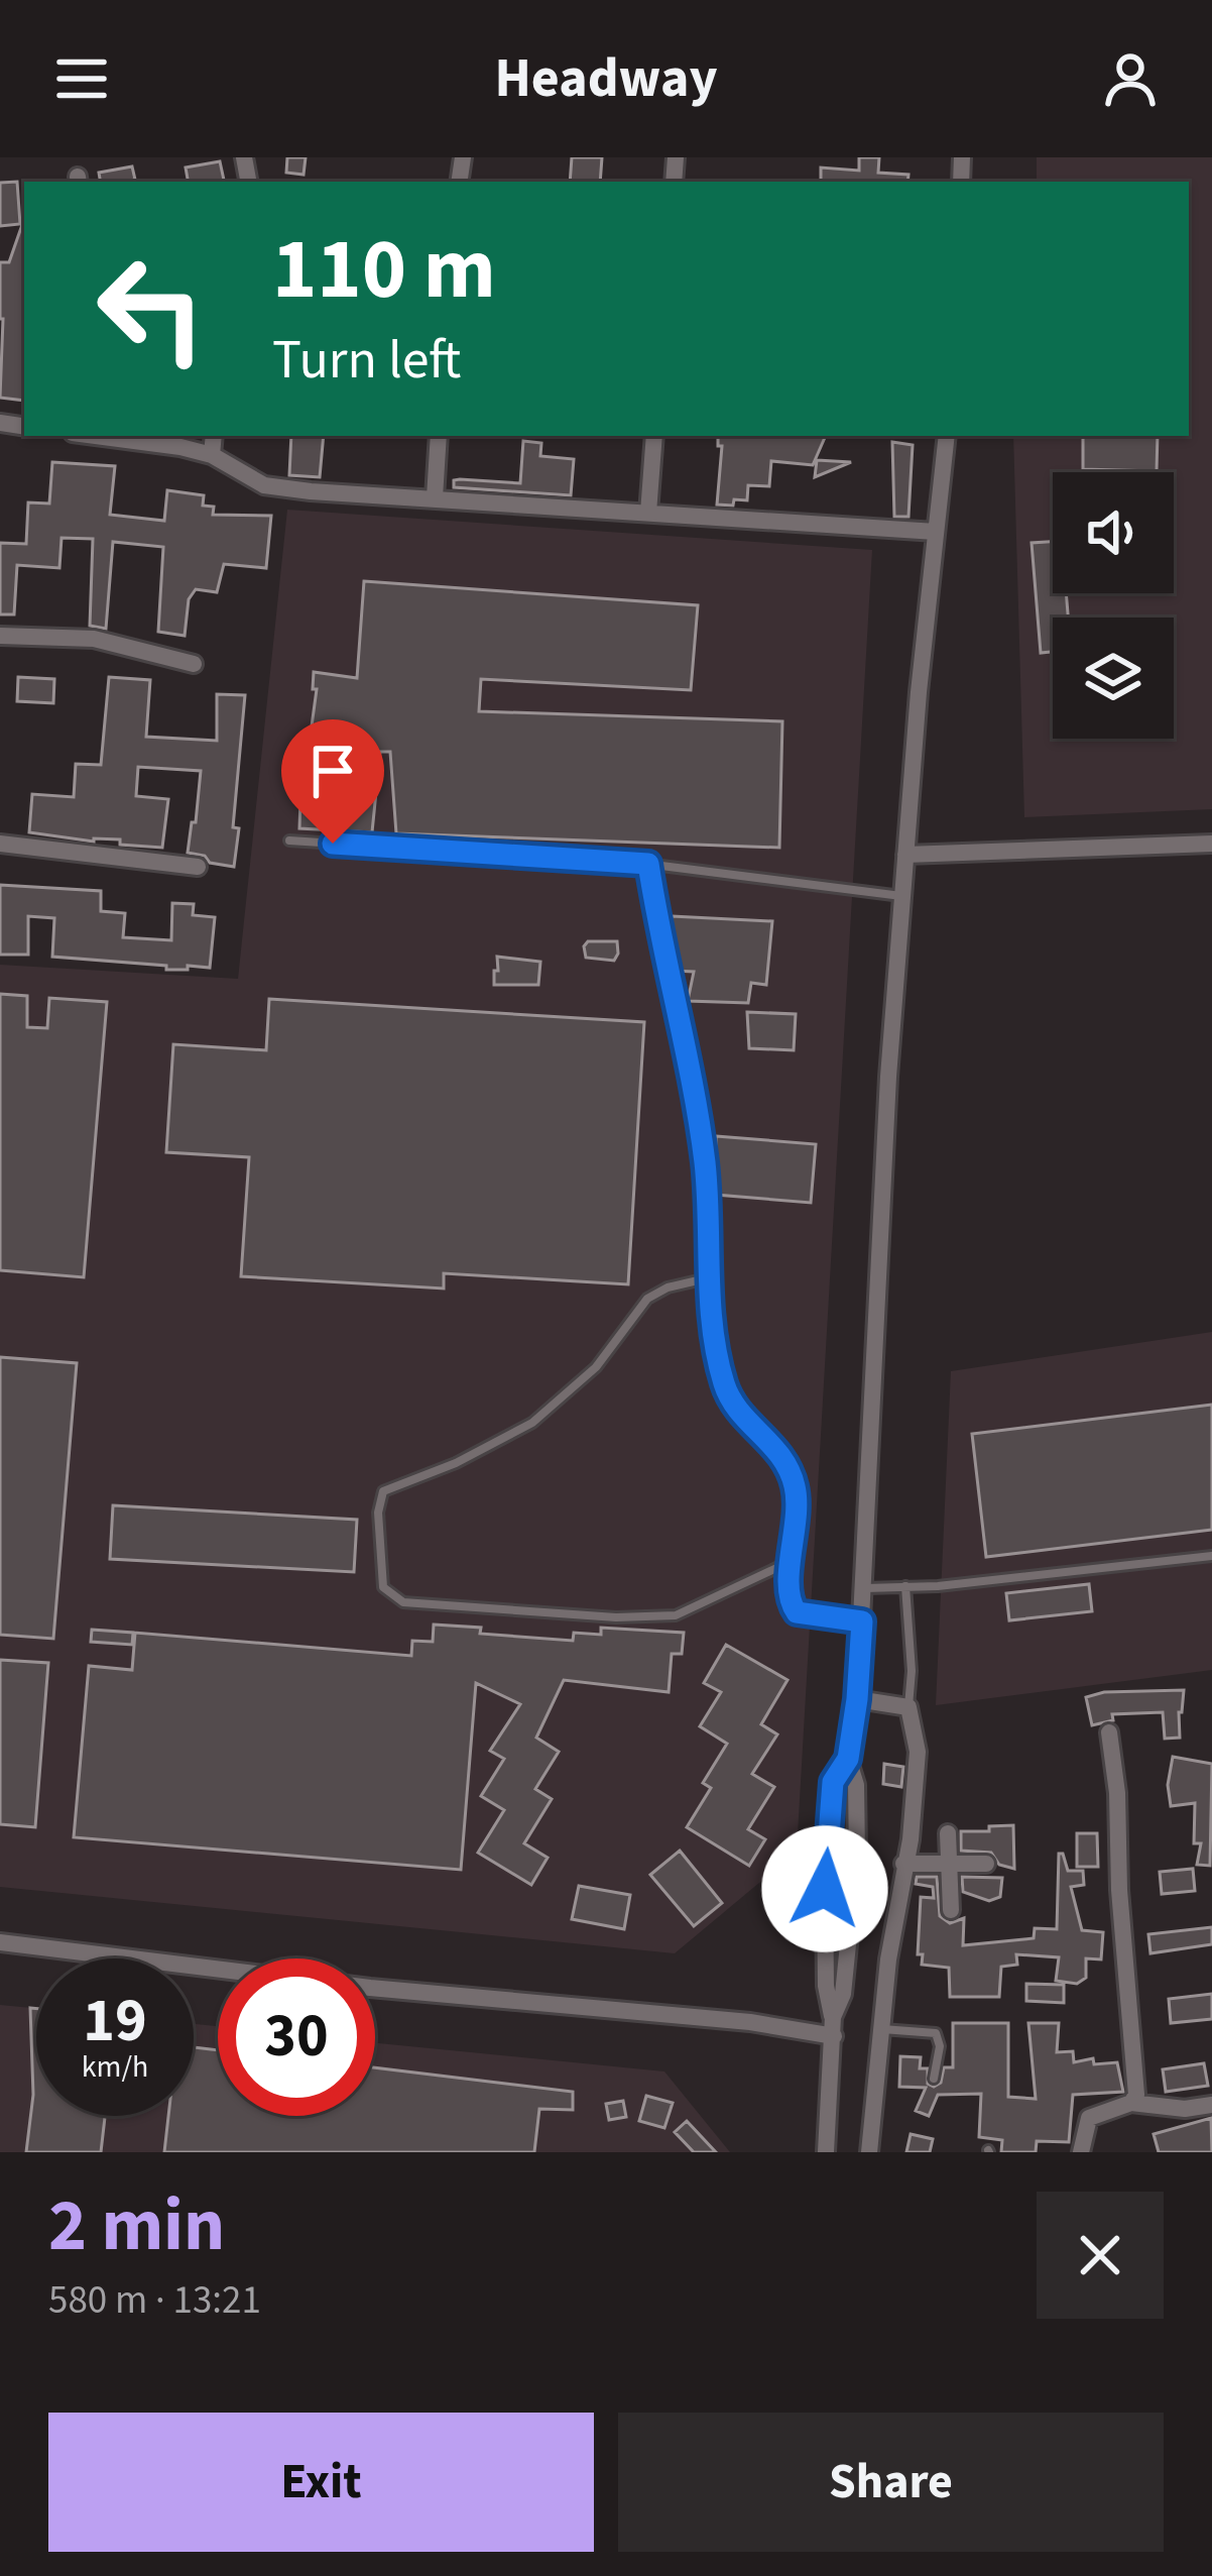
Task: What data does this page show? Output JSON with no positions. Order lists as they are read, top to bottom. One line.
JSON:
{"page":{"header":"Headway","turn":["110 m","Turn left"],"speed":"19 km/h","limit":"30","heading":["2 min","580 m · 13:21"],"buttons":["Exit","Share"]}}
